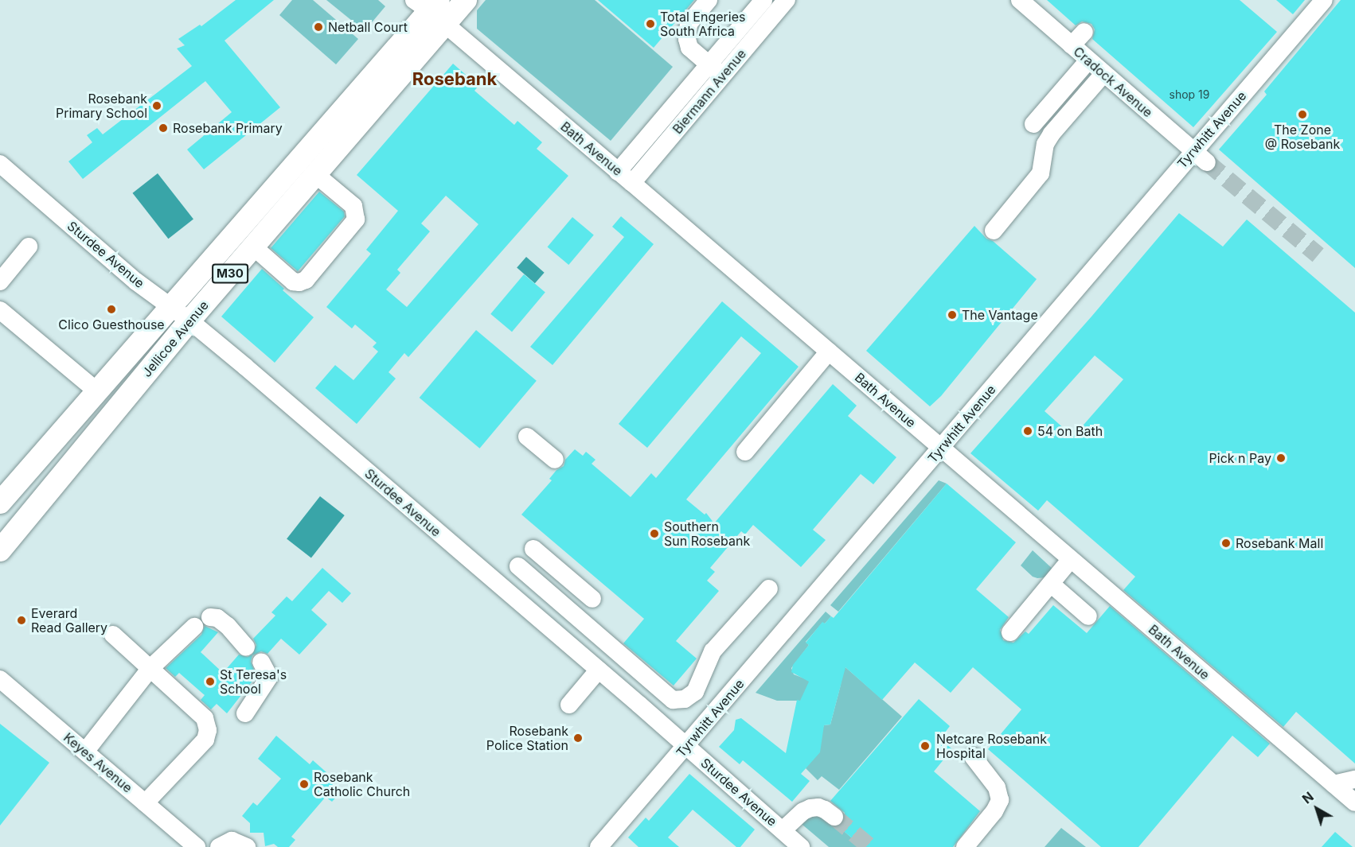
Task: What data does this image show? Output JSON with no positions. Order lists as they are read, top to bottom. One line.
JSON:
{"streets":{"main road":["M30","Jellicoe Avenue"],"street":["Cradock Avenue","Biermann Avenue","Tyrwhitt Avenue","Bath Avenue","Sturdee Avenue","Keyes Avenue"]},"crossings":[["Cradock Avenue","Tyrwhitt Avenue"],["Biermann Avenue","Bath Avenue"],["Tyrwhitt Avenue","Bath Avenue"],["Tyrwhitt Avenue","Sturdee Avenue"],["Bath Avenue","Jellicoe Avenue"],["Sturdee Avenue","Jellicoe Avenue"]],"districts":["Rosebank"],"places":["Total Engeries South Africa","Netball Court","Rosebank Primary School","The Zone @ Rosebank","Rosebank Primary","Clico Guesthouse","The Vantage","54 on Bath","Pick n Pay","Southern Sun Rosebank","Rosebank Mall","Everard Read Gallery","St Teresa's School","Rosebank Police Station","Netcare Rosebank Hospital","Rosebank Catholic Church"],"house_numbers":["shop 19"],"north":"top left"}
